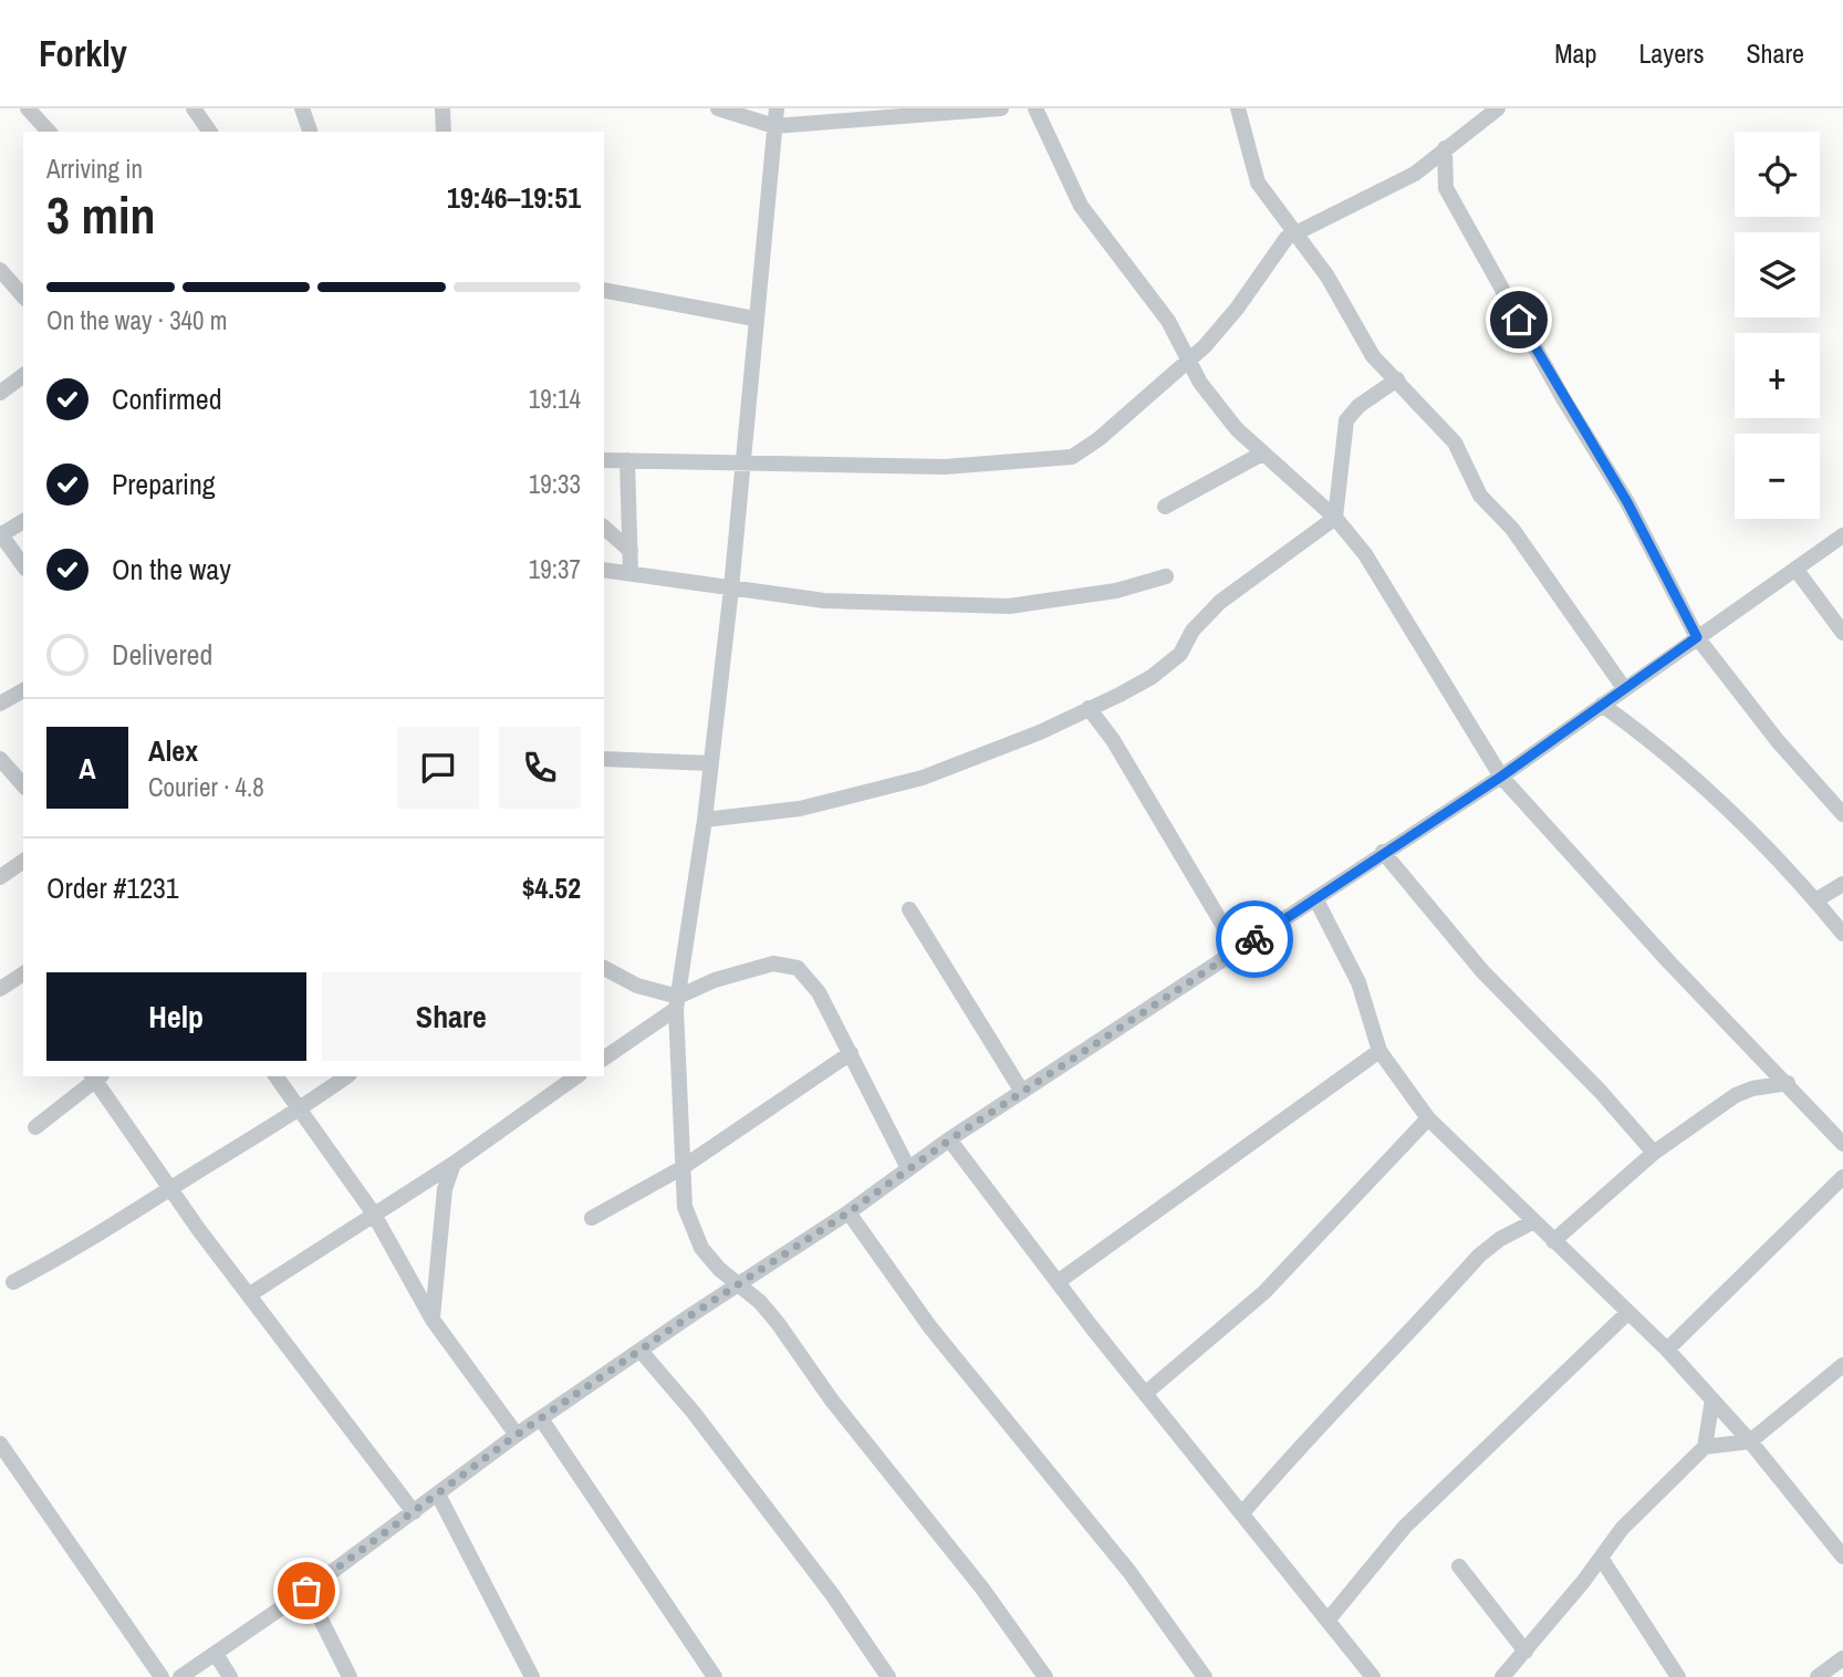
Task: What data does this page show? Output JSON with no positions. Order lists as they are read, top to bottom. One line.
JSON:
{"page":{"header":"Forkly","nav":["Map","Layers","Share"],"map_buttons":["+","−"],"heading":["3 min","Arriving in","19:46–19:51"],"panel":["Alex","Courier · 4.8","Order #1231","$4.52"],"bar":"On the way · 340 m","list":[["Confirmed","19:14"],["Preparing","19:33"],["On the way","19:37"],"Delivered"],"round":"A","buttons":["Help","Share"]}}
